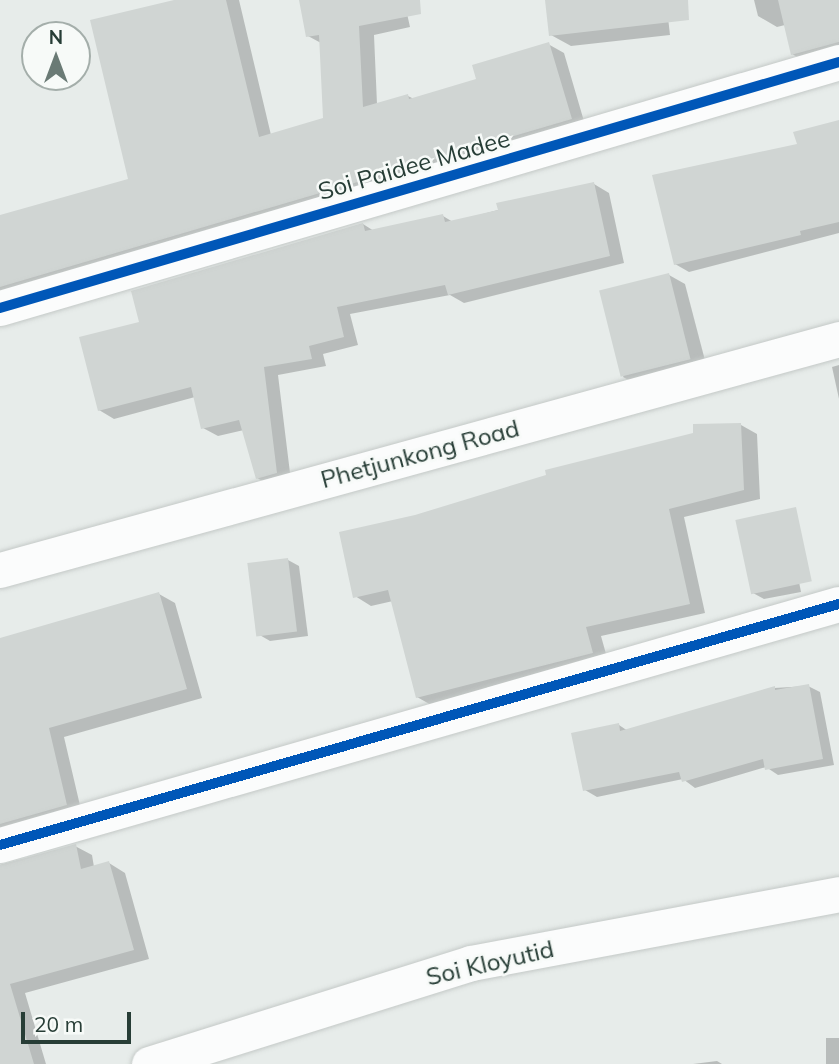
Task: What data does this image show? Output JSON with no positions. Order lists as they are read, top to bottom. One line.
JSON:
{"streets":{"street":["Soi Paidee Madee","Phetjunkong Road","Soi Kloyutid"]},"scale_bar":"20 m","north":"top"}
